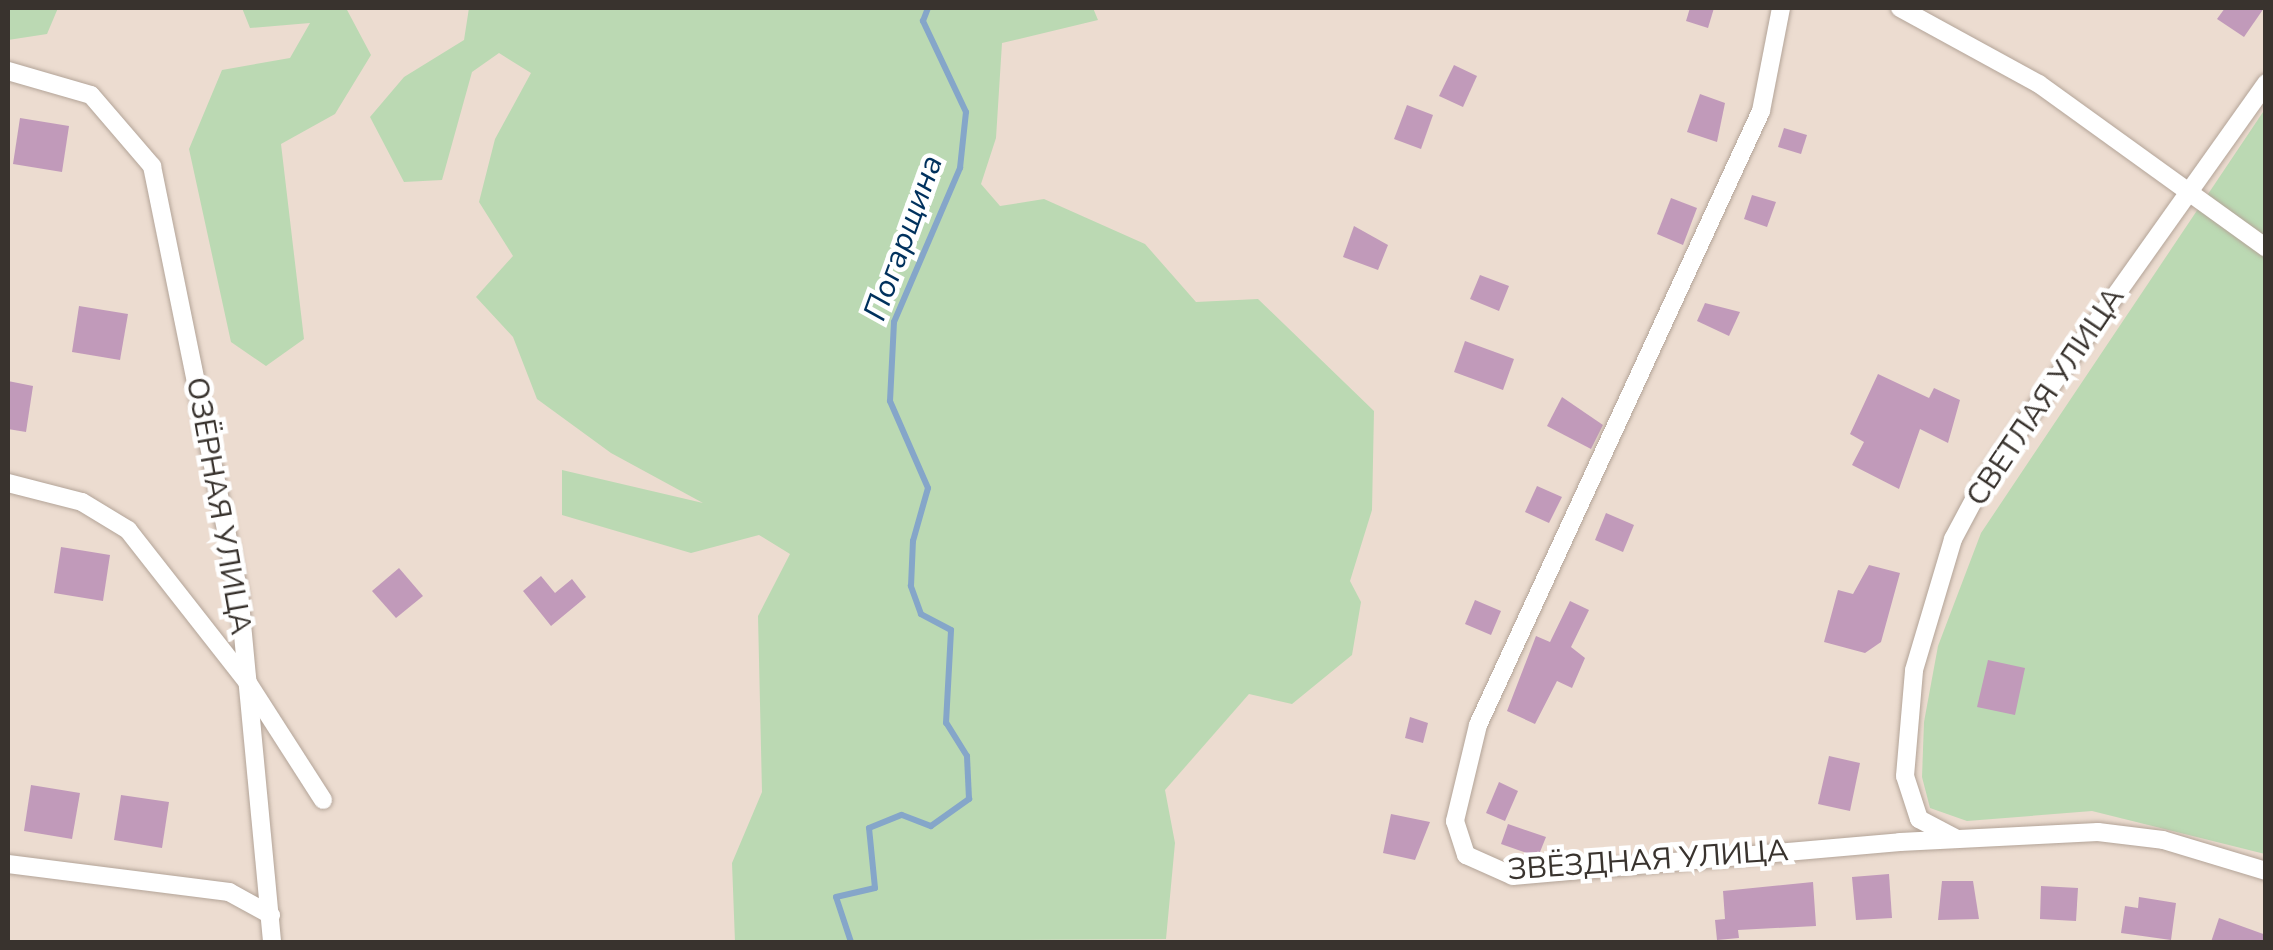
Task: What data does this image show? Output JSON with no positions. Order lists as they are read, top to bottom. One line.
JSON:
{"streets":{"street":["СВЕТЛАЯ УЛИЦА","ОЗЁРНАЯ УЛИЦА","ЗВЁЗДНАЯ УЛИЦА"]},"crossings":[["СВЕТЛАЯ УЛИЦА","ЗВЁЗДНАЯ УЛИЦА"]],"water":["Погарщина"]}
